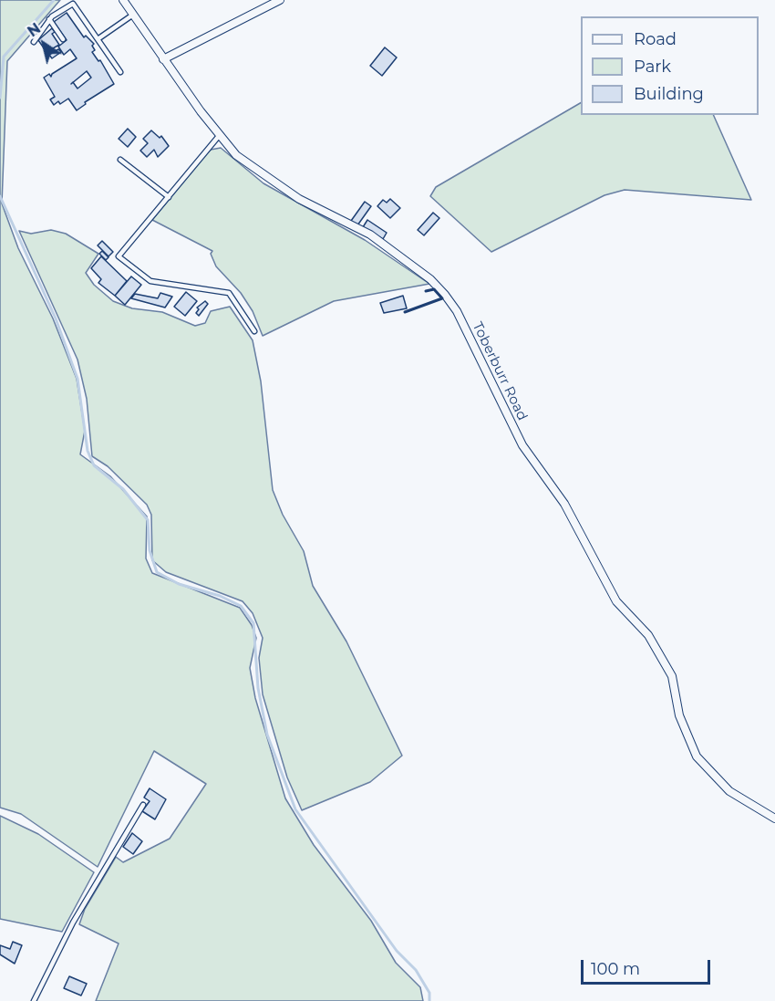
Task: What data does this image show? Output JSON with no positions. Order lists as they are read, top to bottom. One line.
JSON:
{"streets":{"street":["Toberburr Road"]},"legend":["Road","Park","Building"],"scale_bar":"100 m","north":"top left"}
